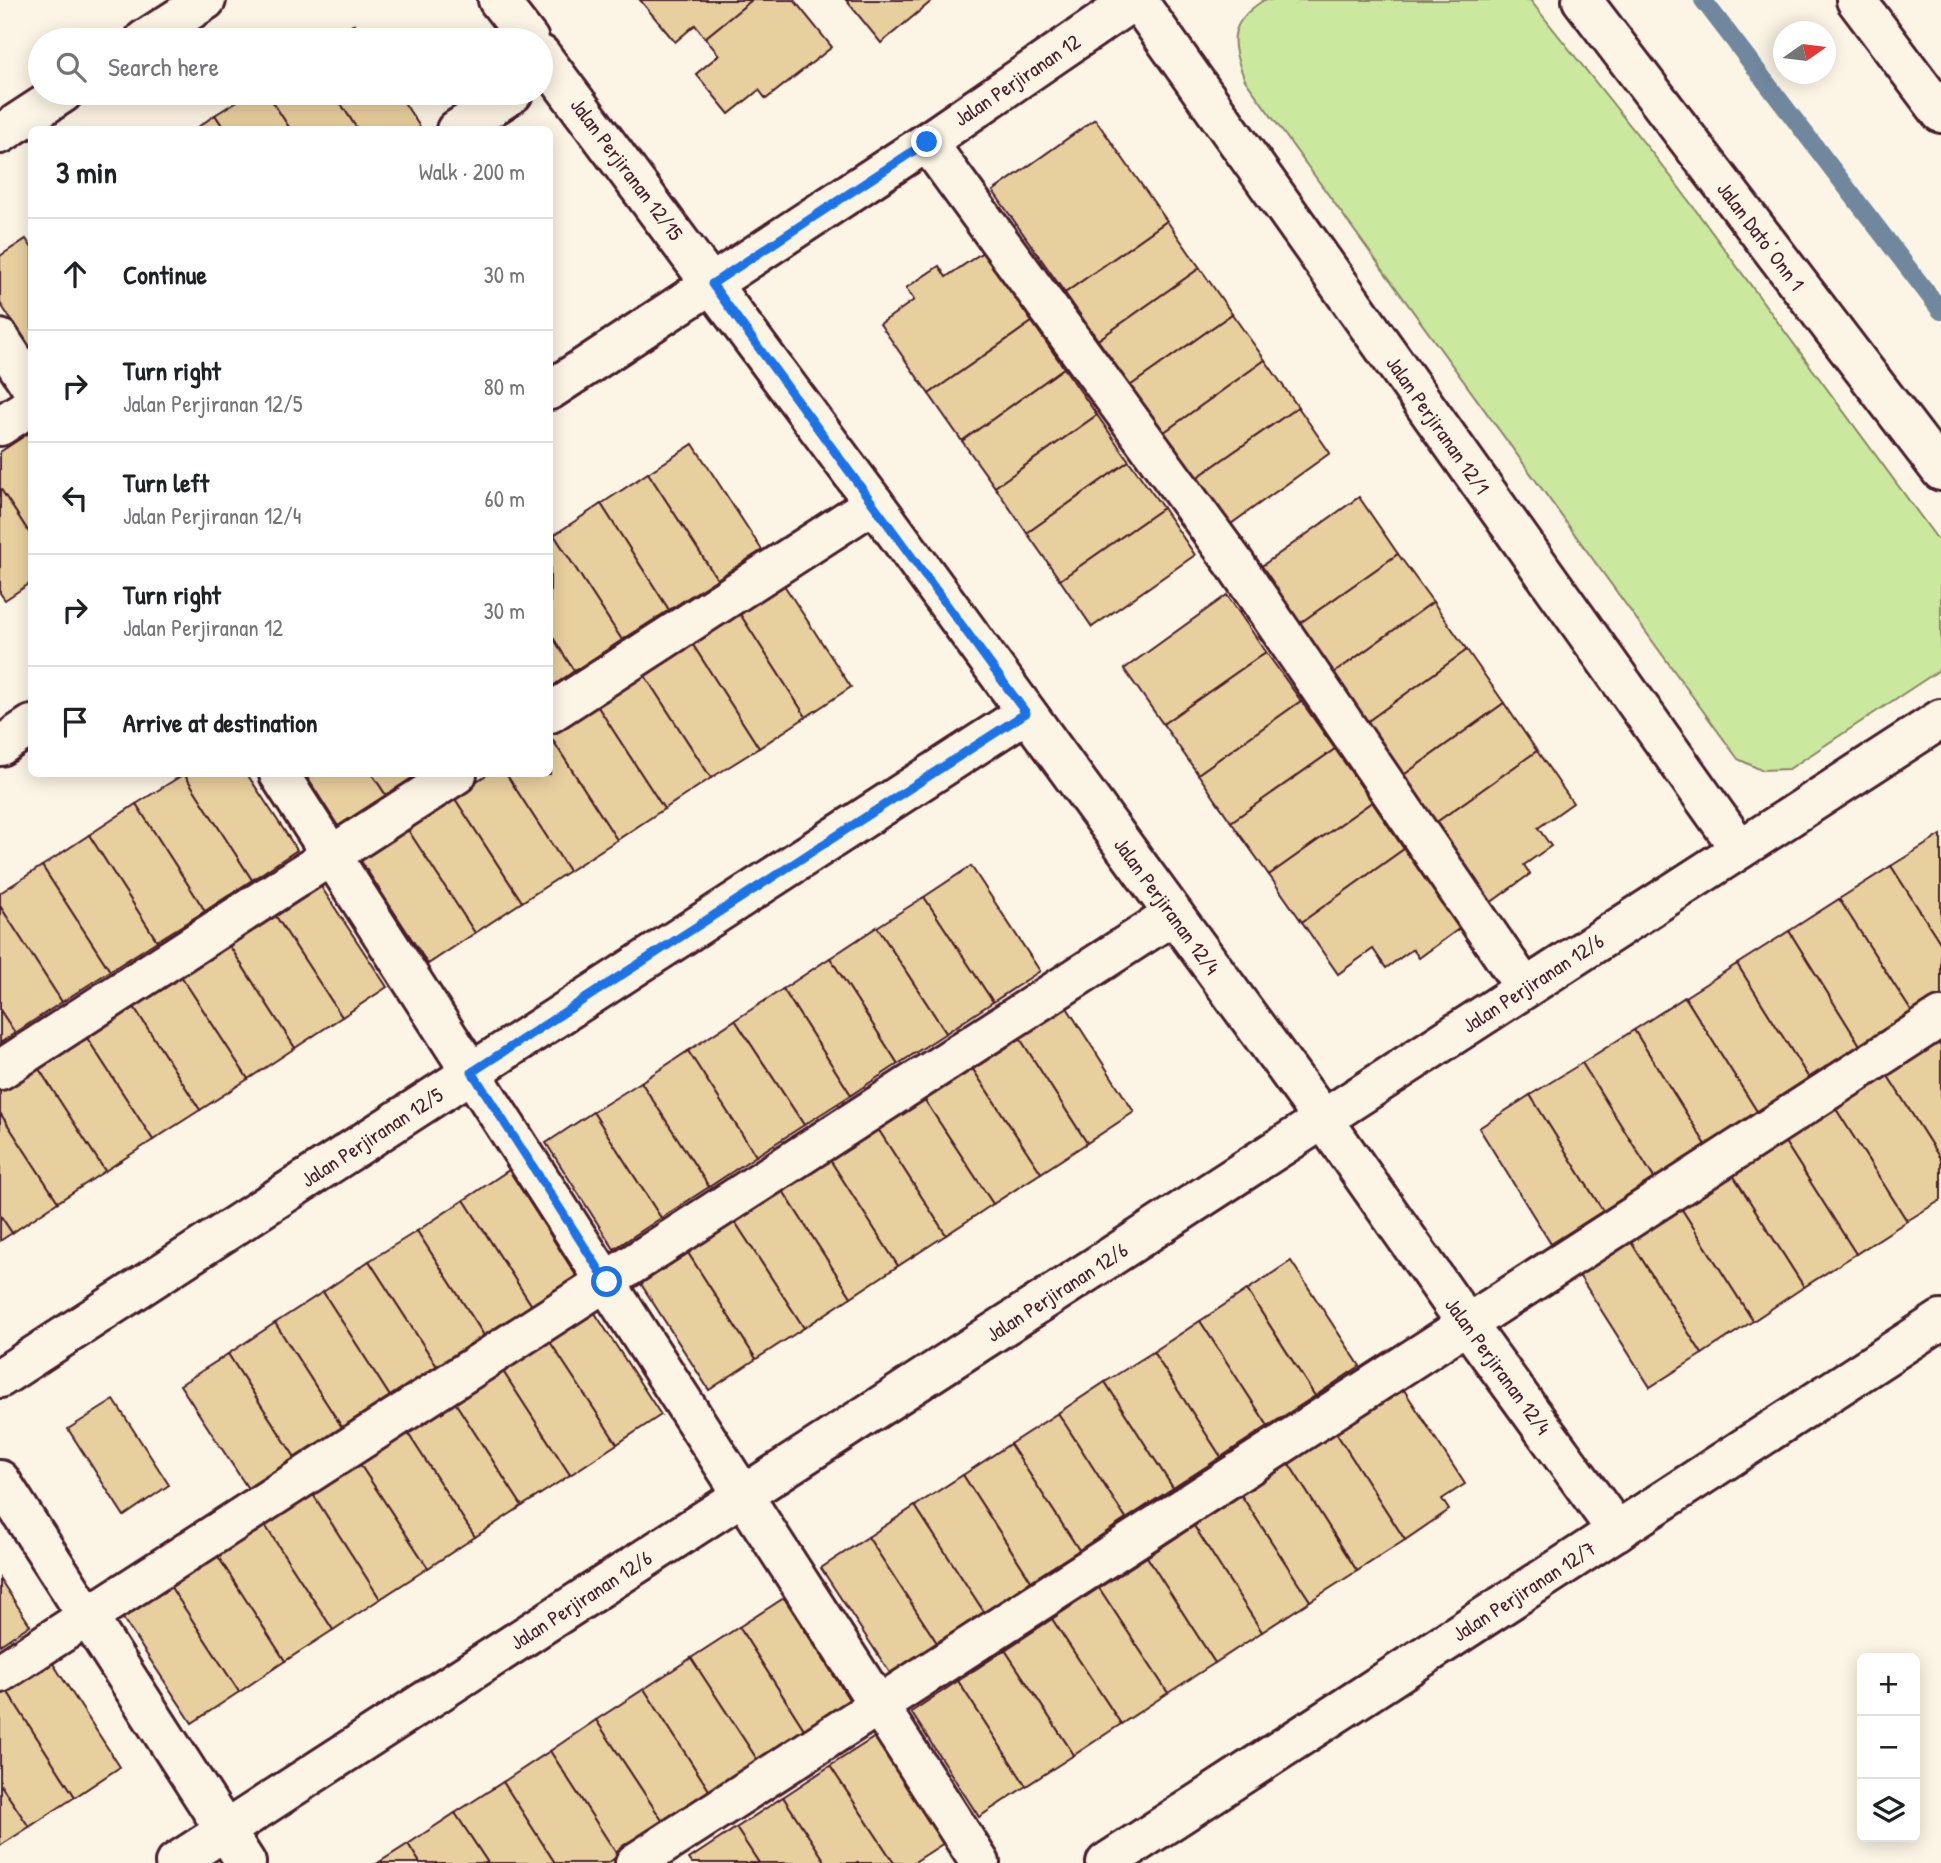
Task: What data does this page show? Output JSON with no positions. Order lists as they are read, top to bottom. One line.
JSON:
{"streets":{"street":["Jalan Perjiranan 12","Jalan Perjiranan 12/15","Jalan Dato' Onn 1","Jalan Perjiranan 12/1","Jalan Perjiranan 12/4","Jalan Perjiranan 12/6","Jalan Perjiranan 12/5","Jalan Perjiranan 12/7"]},"crossings":[["Jalan Perjiranan 12","Jalan Perjiranan 12/15"],["Jalan Perjiranan 12","Jalan Perjiranan 12/1"],["Jalan Perjiranan 12","Jalan Perjiranan 12/4"],["Jalan Perjiranan 12/15","Jalan Perjiranan 12/4"],["Jalan Perjiranan 12/1","Jalan Perjiranan 12/6"],["Jalan Perjiranan 12/4","Jalan Perjiranan 12/6"],["Jalan Perjiranan 12/4","Jalan Perjiranan 12/5"],["Jalan Perjiranan 12/4","Jalan Perjiranan 12/7"]],"north":"right","page":{"search":"Search here","heading":["3 min","Walk · 200 m"],"list":[["Continue","30 m"],["Turn right","Jalan Perjiranan 12/5","80 m"],["Turn left","Jalan Perjiranan 12/4","60 m"],["Turn right","Jalan Perjiranan 12","30 m"],"Arrive at destination"],"map_buttons":["+","−"]}}
